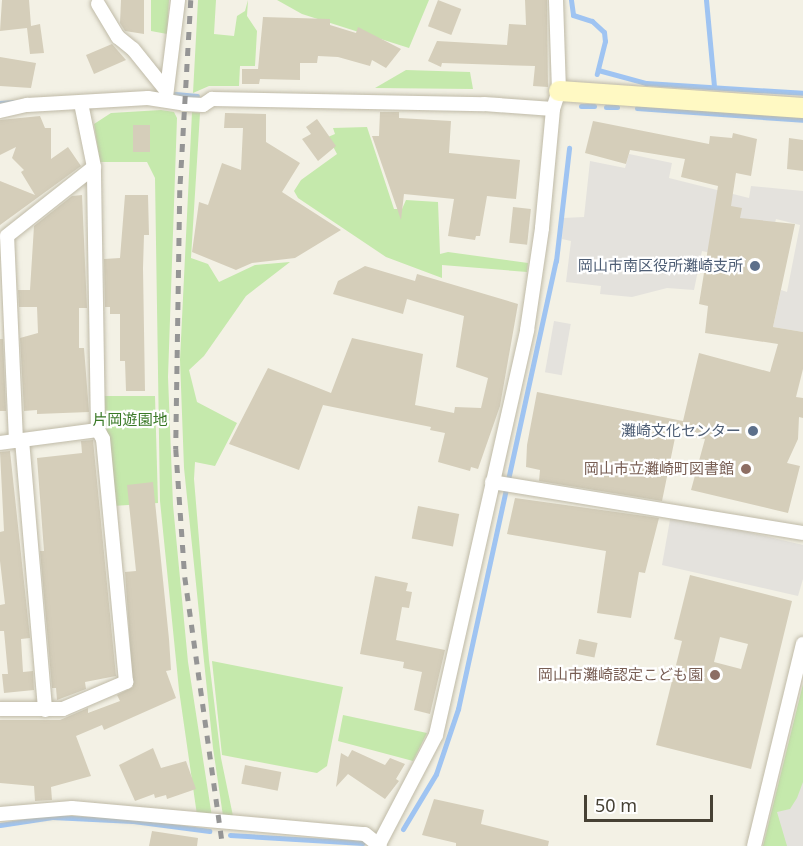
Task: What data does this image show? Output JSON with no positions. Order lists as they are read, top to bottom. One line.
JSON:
{"parks":["片岡遊園地"],"places":["岡山市南区役所灘崎支所","灘崎文化センター","岡山市立灘崎町図書館","岡山市灘崎認定こども園"],"scale_bar":"50 m"}
